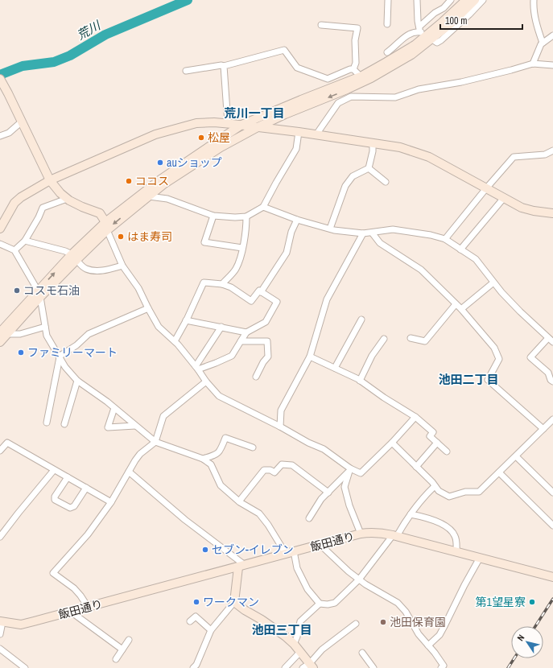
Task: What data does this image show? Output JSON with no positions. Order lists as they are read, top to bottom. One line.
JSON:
{"streets":{"street":["飯田通り"]},"districts":["荒川一丁目","池田二丁目","池田三丁目"],"water":["荒川"],"places":["松屋","auショップ","ココス","はま寿司","コスモ石油","ファミリーマート","セブン-イレブン","ワークマン","第1望星寮","池田保育園"],"scale_bar":"100 m","north":"top left"}
